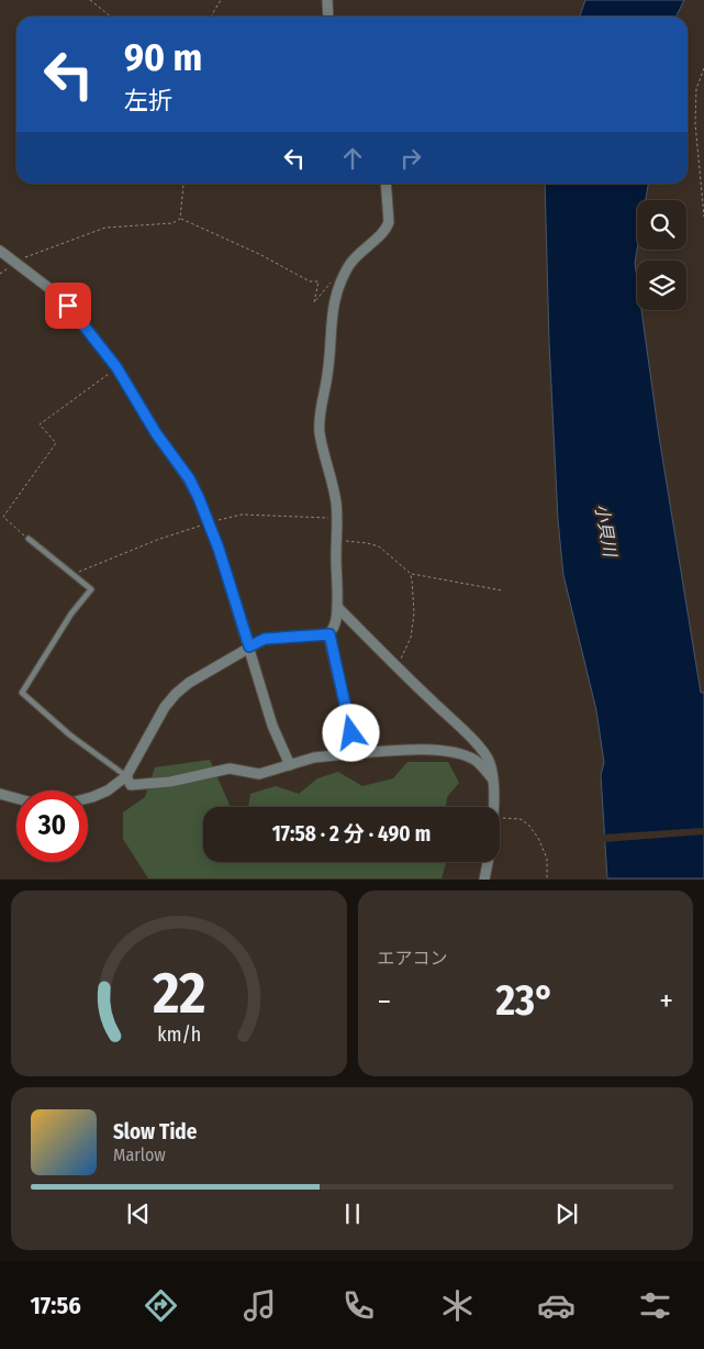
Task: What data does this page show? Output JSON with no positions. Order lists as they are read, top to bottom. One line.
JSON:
{"water":["小貝川"],"page":{"turn":["90 m","左折"],"limit":"30","trip":"17:58 · 2 分 · 490 m","tile":"エアコン","heat":["−","23°","+"],"song":["Slow Tide","Marlow"],"tabs":"17:56","gauge":["22","km/h"]}}
